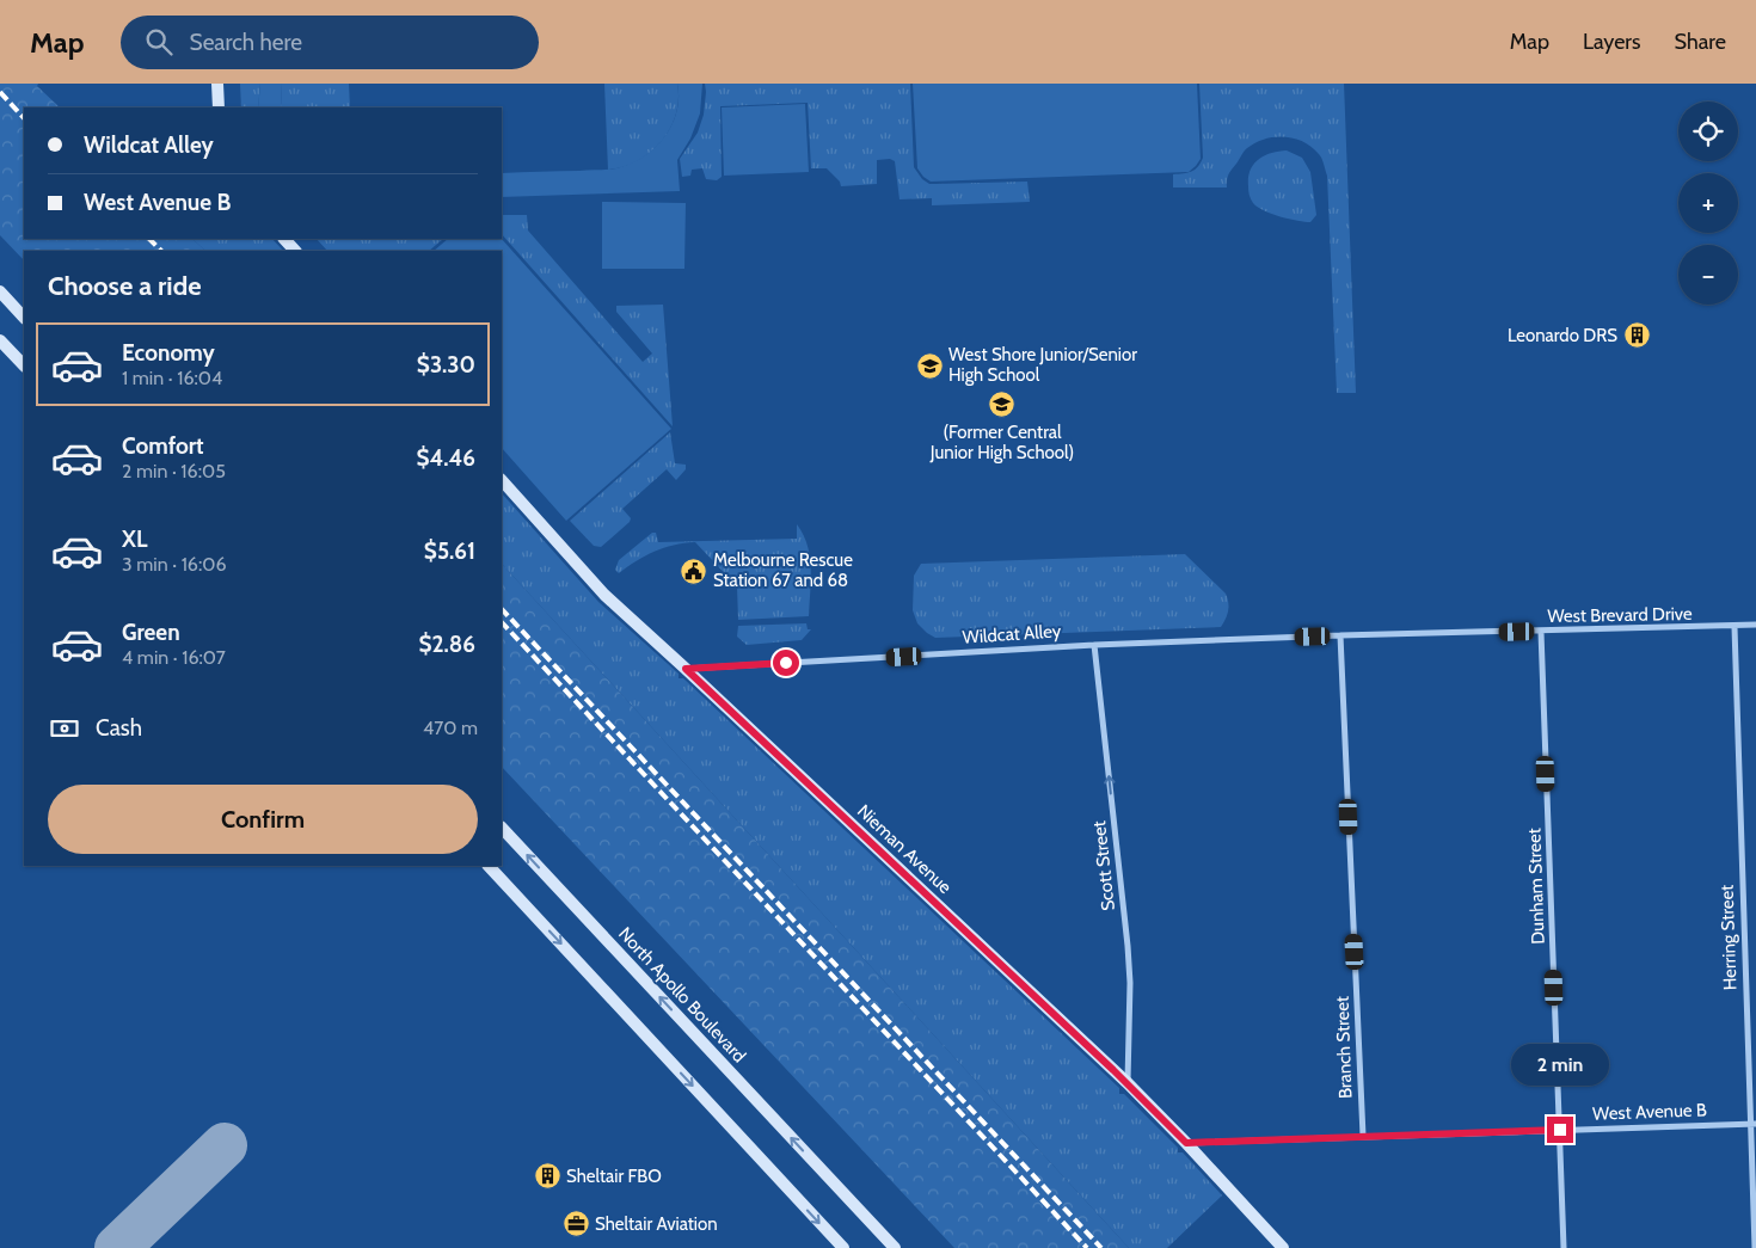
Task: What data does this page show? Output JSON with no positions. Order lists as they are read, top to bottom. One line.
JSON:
{"streets":{"street":["West Brevard Drive","Wildcat Alley","Nieman Avenue","Scott Street","Dunham Street","Herring Street","North Apollo Boulevard","Branch Street","West Avenue B"]},"crossings":[["West Brevard Drive","Wildcat Alley"],["West Brevard Drive","Dunham Street"],["West Brevard Drive","Herring Street"],["West Brevard Drive","Branch Street"],["Wildcat Alley","Nieman Avenue"],["Wildcat Alley","Scott Street"],["Wildcat Alley","Branch Street"],["Nieman Avenue","Scott Street"],["Nieman Avenue","West Avenue B"],["Dunham Street","West Avenue B"],["Herring Street","West Avenue B"],["Branch Street","West Avenue B"]],"one_way":["Scott Street"],"places":{"building":["Leonardo DRS","Sheltair FBO"],"school or university":["West Shore Junior/Senior High School","(Former Central Junior High School)"],"public building":["Melbourne Rescue Station 67 and 68"],"office":["Sheltair Aviation"]},"page":{"header":"Map","search":"Search here","nav":["Map","Layers","Share"],"map_buttons":["+","−"],"banner":["Wildcat Alley","West Avenue B"],"heading":"Choose a ride","list":[{"name":"Economy","note":"1 min · 16:04","value":"$3.30"},{"name":"Comfort","note":"2 min · 16:05","value":"$4.46"},{"name":"XL","note":"3 min · 16:06","value":"$5.61"},{"name":"Green","note":"4 min · 16:07","value":"$2.86"}],"pay":["Cash","470 m"],"buttons":"Confirm","bubble":"2 min"}}
